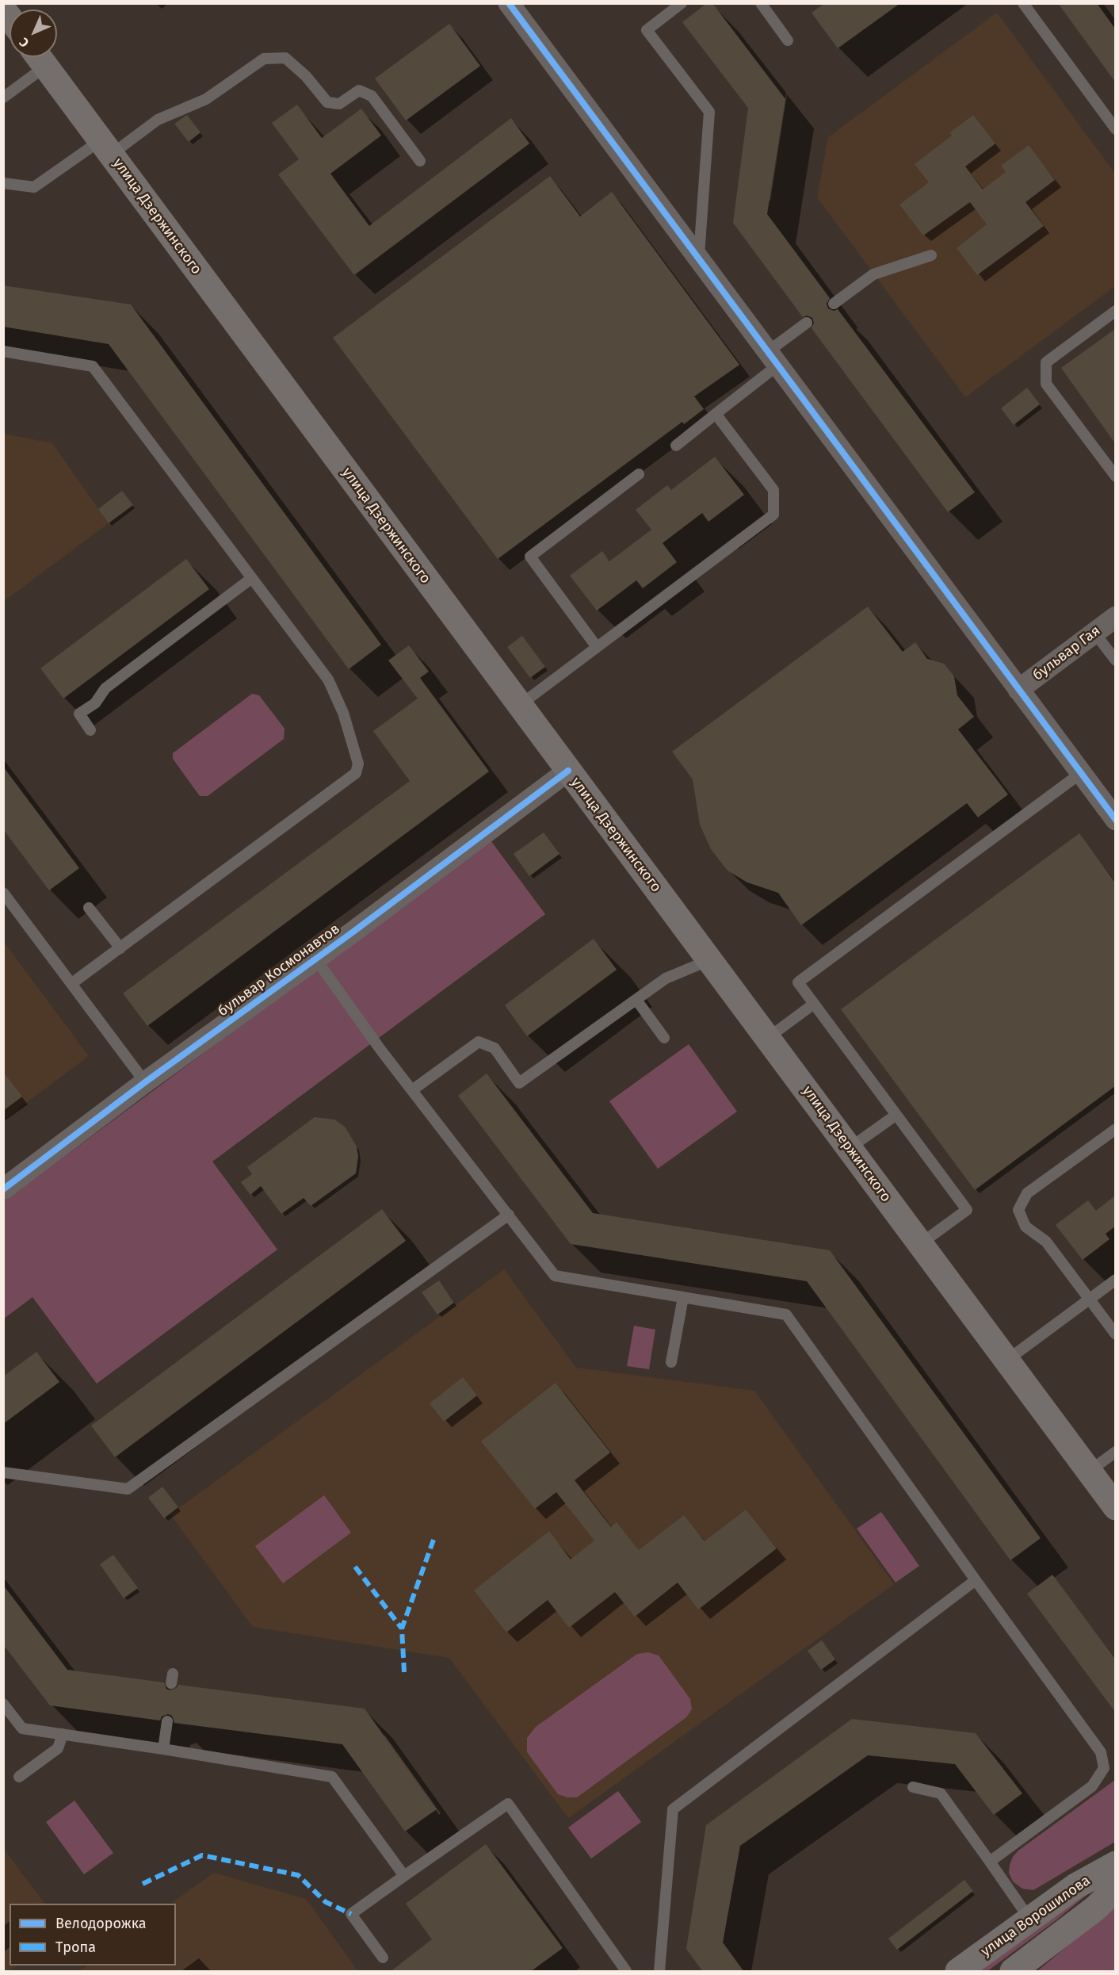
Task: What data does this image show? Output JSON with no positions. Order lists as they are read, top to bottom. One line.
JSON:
{"streets":{"main road":["улица Дзержинского","улица Ворошилова"],"street":["бульвар Гая","бульвар Космонавтов"]},"crossings":[["улица Дзержинского","бульвар Космонавтов"]],"legend":["Велодорожка","Тропа"],"north":"bottom left"}
